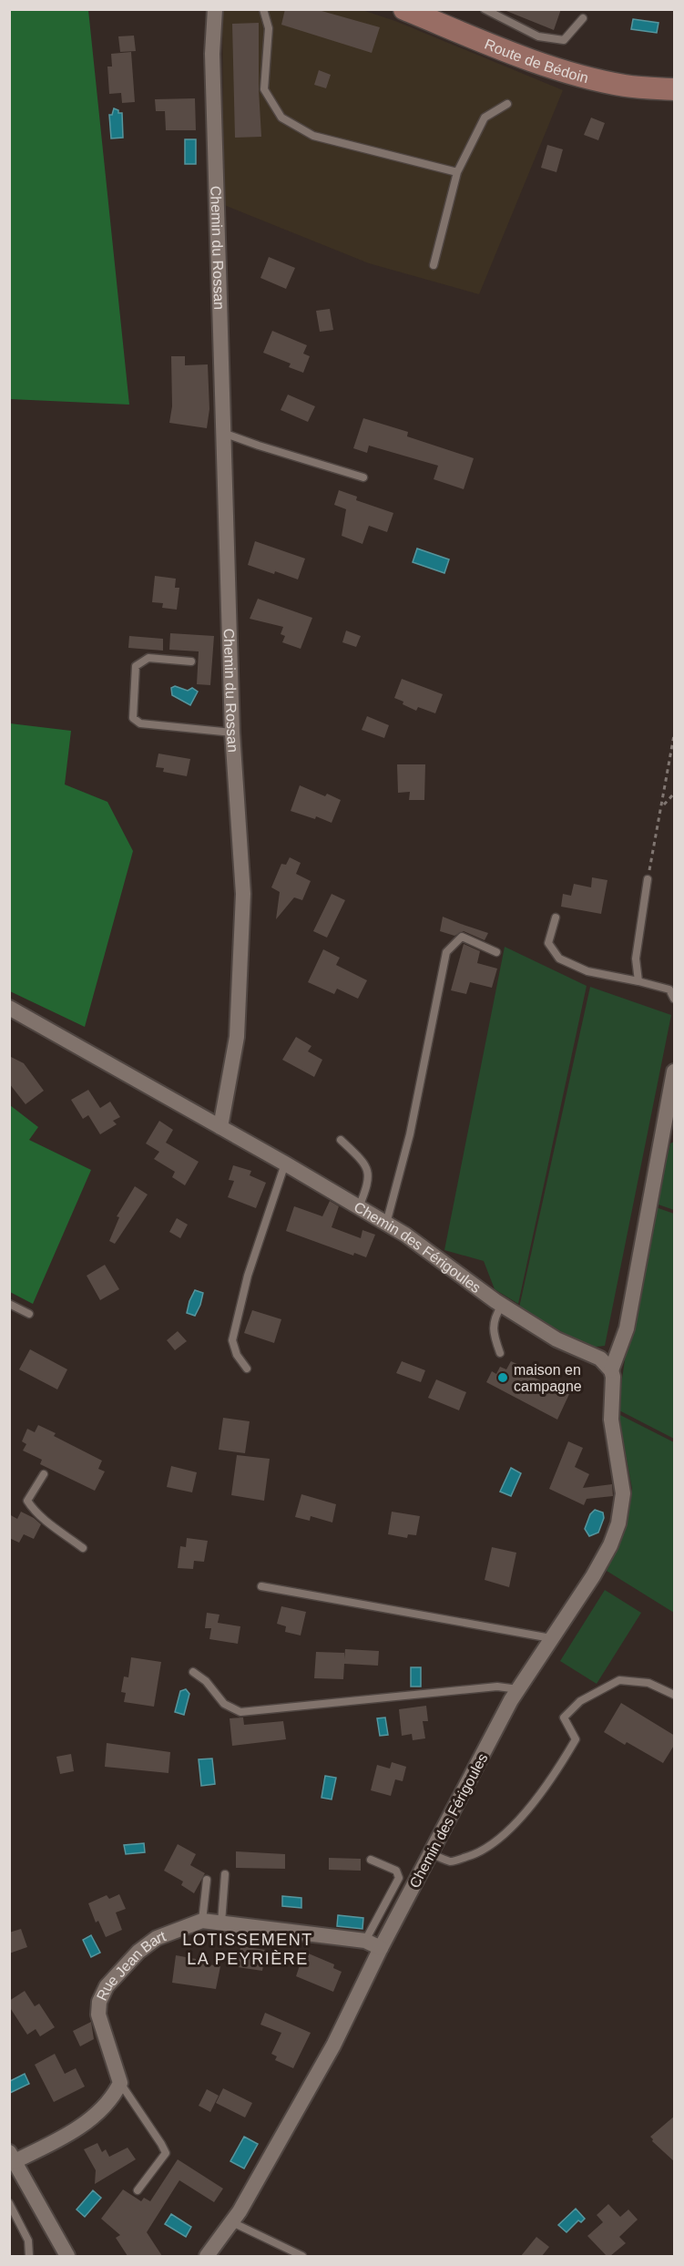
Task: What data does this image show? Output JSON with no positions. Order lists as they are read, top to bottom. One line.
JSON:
{"streets":{"main road":["Route de Bédoin"],"street":["Chemin du Rossan","Chemin des Férigoules","Rue Jean Bart"]},"crossings":[["Chemin du Rossan","Chemin des Férigoules"],["Chemin des Férigoules","Rue Jean Bart"]],"districts":["LOTISSEMENT LA PEYRIÈRE"],"places":["maison en campagne"]}
